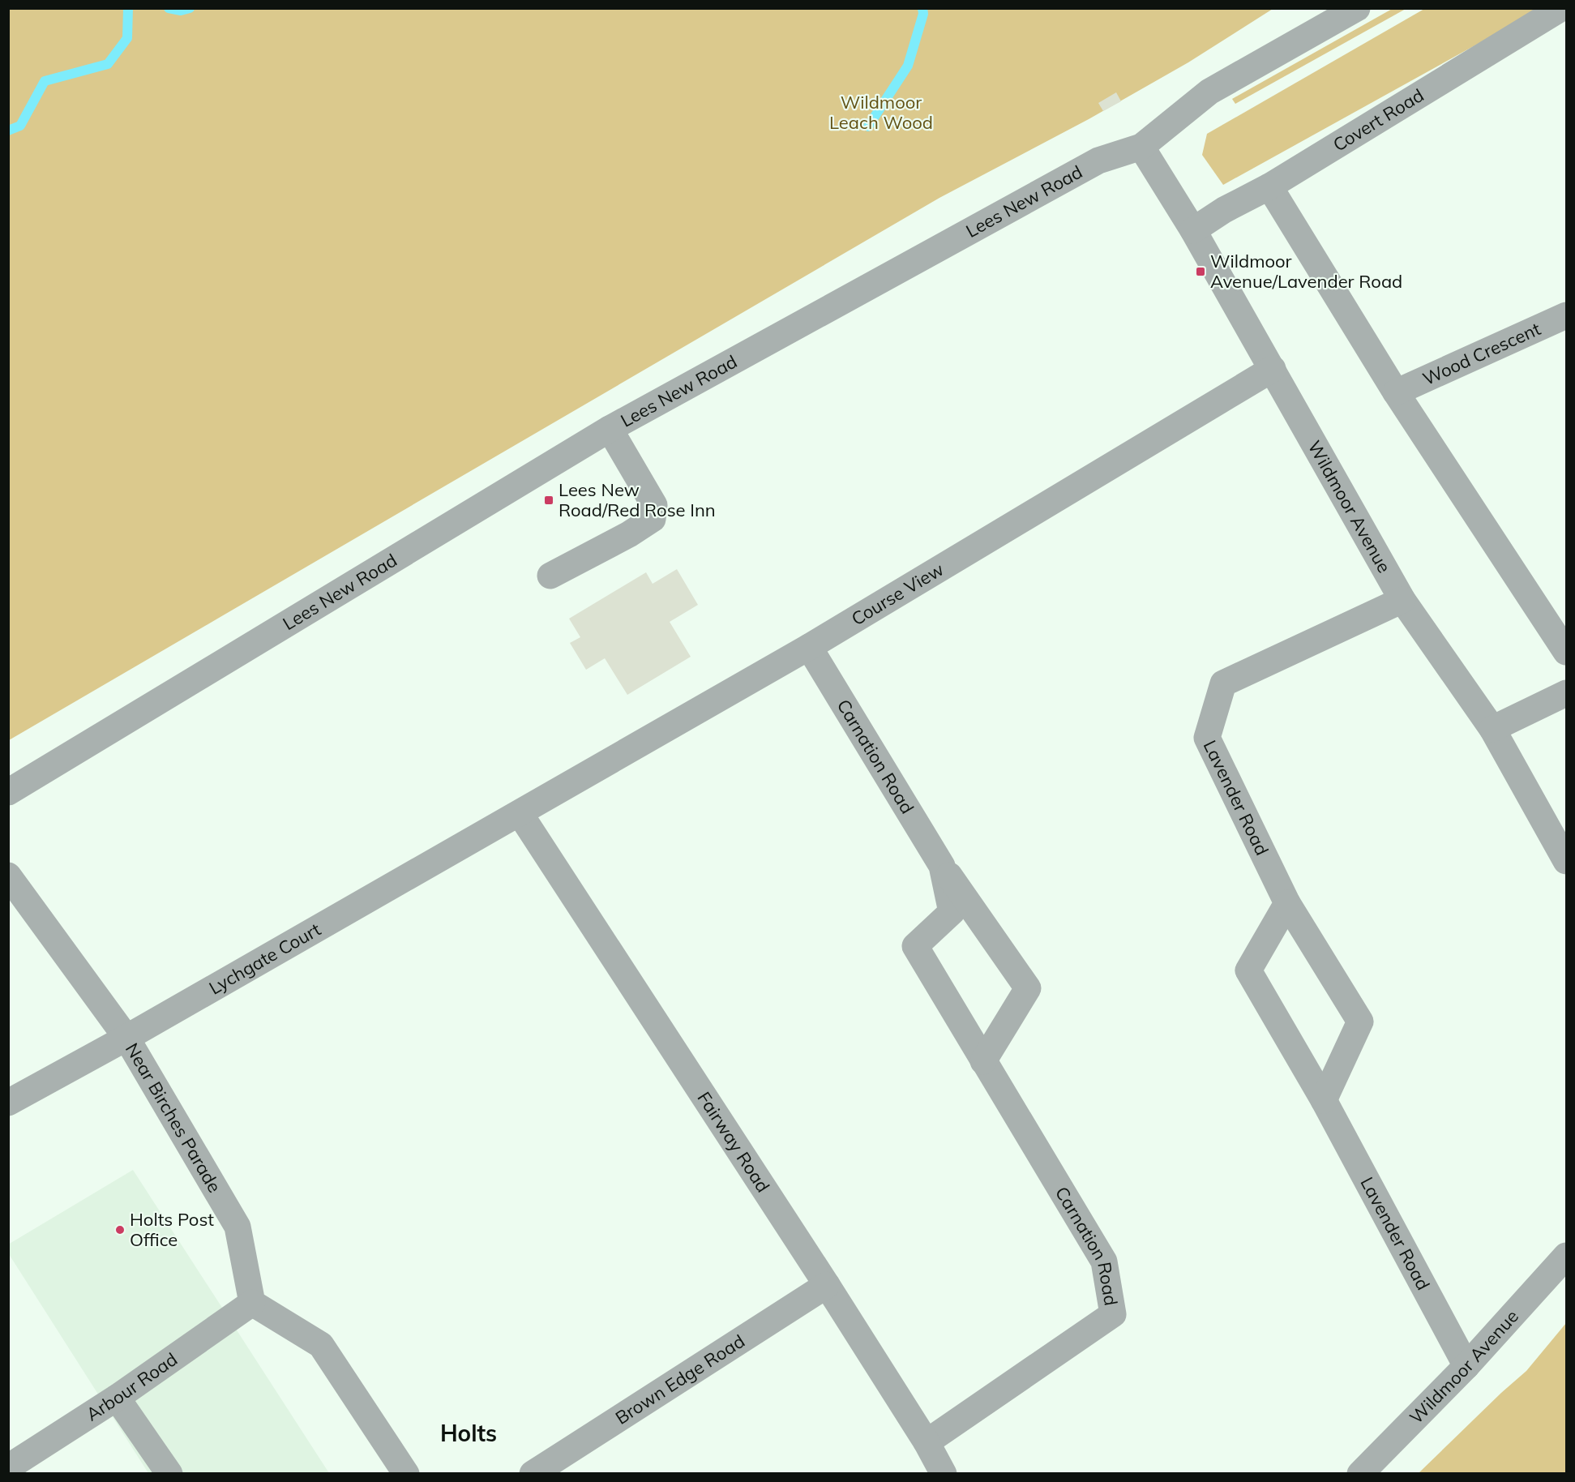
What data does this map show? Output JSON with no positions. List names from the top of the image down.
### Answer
{
  "streets": {
    "street": [
      "Covert Road",
      "Lees New Road",
      "Wood Crescent",
      "Wildmoor Avenue",
      "Course View",
      "Carnation Road",
      "Lavender Road",
      "Lychgate Court",
      "Near Birches Parade",
      "Fairway Road",
      "Brown Edge Road",
      "Arbour Road"
    ]
  },
  "crossings": [
    ["Covert Road", "Wildmoor Avenue"],
    ["Lees New Road", "Wildmoor Avenue"],
    ["Wildmoor Avenue", "Course View"],
    ["Wildmoor Avenue", "Lavender Road"],
    ["Course View", "Carnation Road"],
    ["Course View", "Lychgate Court"],
    ["Course View", "Fairway Road"],
    ["Carnation Road", "Fairway Road"],
    ["Lychgate Court", "Near Birches Parade"],
    ["Lychgate Court", "Fairway Road"],
    ["Near Birches Parade", "Arbour Road"],
    ["Fairway Road", "Brown Edge Road"]
  ],
  "districts": ["Holts"],
  "parks": ["Wildmoor Leach Wood"],
  "places": {
    "transit": ["Wildmoor Avenue/Lavender Road", "Lees New Road/Red Rose Inn"],
    "other": ["Holts Post Office"]
  }
}
